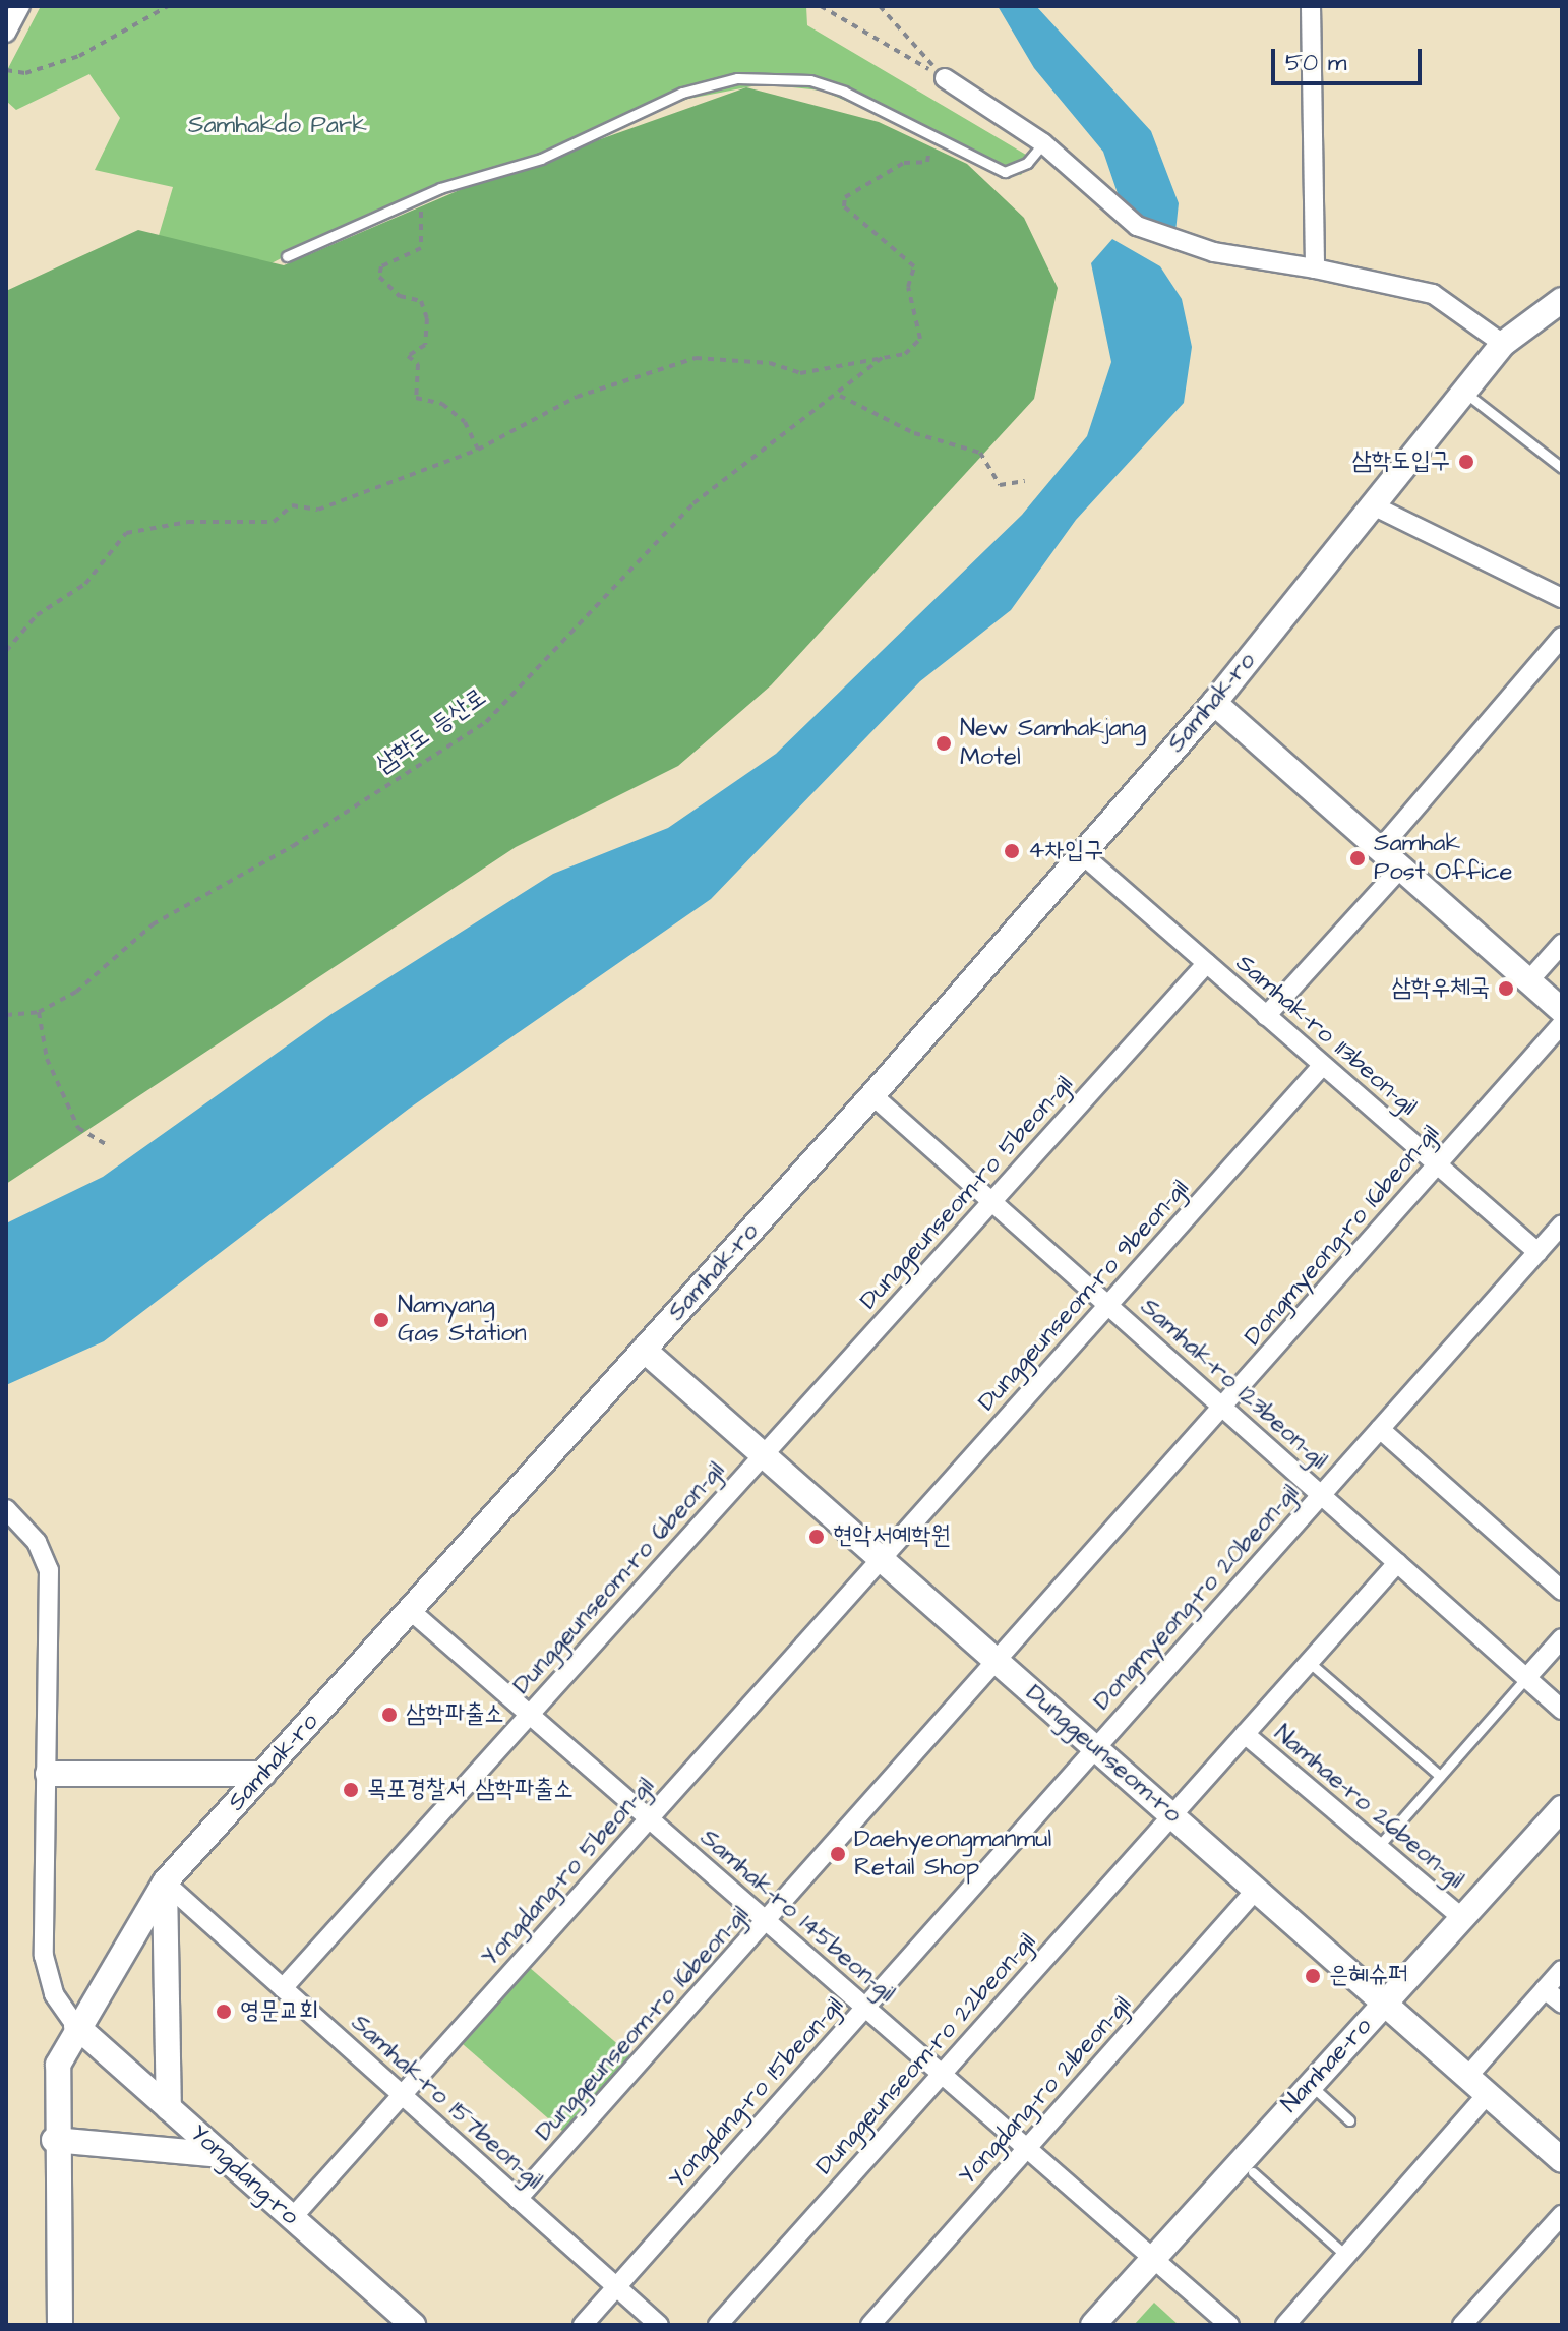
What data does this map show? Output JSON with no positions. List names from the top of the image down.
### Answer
{
  "streets": {
    "street": [
      "Samhak-ro",
      "Samhak-ro 113beon-gil",
      "Dunggeunseom-ro 5beon-gil",
      "Dongmyeong-ro 16beon-gil",
      "Dunggeunseom-ro 9beon-gil",
      "Samhak-ro 123beon-gil",
      "Dunggeunseom-ro 6beon-gil",
      "Dongmyeong-ro 20beon-gil",
      "Dunggeunseom-ro",
      "Namhae-ro 26beon-gil",
      "Yongdang-ro 5beon-gil",
      "Samhak-ro 145beon-gil",
      "Dunggeunseom-ro 16beon-gil",
      "Dunggeunseom-ro 22beon-gil",
      "Namhae-ro",
      "Yongdang-ro 21beon-gil",
      "Yongdang-ro 15beon-gil",
      "Samhak-ro 157beon-gil",
      "Yongdang-ro"
    ],
    "path": ["삼학도 등산로"]
  },
  "crossings": [
    ["Samhak-ro", "Samhak-ro 113beon-gil"],
    ["Samhak-ro", "Samhak-ro 123beon-gil"],
    ["Samhak-ro", "Dunggeunseom-ro"],
    ["Samhak-ro", "Samhak-ro 145beon-gil"],
    ["Samhak-ro", "Samhak-ro 157beon-gil"],
    ["Samhak-ro", "Yongdang-ro"],
    ["Samhak-ro 113beon-gil", "Dunggeunseom-ro 5beon-gil"],
    ["Samhak-ro 113beon-gil", "Dongmyeong-ro 16beon-gil"],
    ["Samhak-ro 113beon-gil", "Dunggeunseom-ro 9beon-gil"],
    ["Samhak-ro 113beon-gil", "Dongmyeong-ro 20beon-gil"],
    ["Dunggeunseom-ro 5beon-gil", "Samhak-ro 123beon-gil"],
    ["Dunggeunseom-ro 5beon-gil", "Dunggeunseom-ro 6beon-gil"],
    ["Dunggeunseom-ro 5beon-gil", "Dunggeunseom-ro"],
    ["Dongmyeong-ro 16beon-gil", "Samhak-ro 123beon-gil"],
    ["Dongmyeong-ro 16beon-gil", "Dunggeunseom-ro"],
    ["Dongmyeong-ro 16beon-gil", "Dunggeunseom-ro 16beon-gil"],
    ["Dunggeunseom-ro 9beon-gil", "Samhak-ro 123beon-gil"],
    ["Dunggeunseom-ro 9beon-gil", "Dunggeunseom-ro"],
    ["Dunggeunseom-ro 9beon-gil", "Yongdang-ro 5beon-gil"],
    ["Samhak-ro 123beon-gil", "Dongmyeong-ro 20beon-gil"],
    ["Samhak-ro 123beon-gil", "Dunggeunseom-ro 22beon-gil"],
    ["Dunggeunseom-ro 6beon-gil", "Dunggeunseom-ro"],
    ["Dunggeunseom-ro 6beon-gil", "Samhak-ro 145beon-gil"],
    ["Dunggeunseom-ro 6beon-gil", "Samhak-ro 157beon-gil"],
    ["Dongmyeong-ro 20beon-gil", "Dunggeunseom-ro"],
    ["Dongmyeong-ro 20beon-gil", "Yongdang-ro 15beon-gil"],
    ["Dunggeunseom-ro", "Yongdang-ro 5beon-gil"],
    ["Dunggeunseom-ro", "Dunggeunseom-ro 16beon-gil"],
    ["Dunggeunseom-ro", "Dunggeunseom-ro 22beon-gil"],
    ["Dunggeunseom-ro", "Namhae-ro"],
    ["Dunggeunseom-ro", "Yongdang-ro 21beon-gil"],
    ["Dunggeunseom-ro", "Yongdang-ro 15beon-gil"],
    ["Namhae-ro 26beon-gil", "Dunggeunseom-ro 22beon-gil"],
    ["Namhae-ro 26beon-gil", "Namhae-ro"],
    ["Yongdang-ro 5beon-gil", "Samhak-ro 145beon-gil"],
    ["Yongdang-ro 5beon-gil", "Samhak-ro 157beon-gil"],
    ["Yongdang-ro 5beon-gil", "Yongdang-ro"],
    ["Samhak-ro 145beon-gil", "Dunggeunseom-ro 16beon-gil"],
    ["Samhak-ro 145beon-gil", "Dunggeunseom-ro 22beon-gil"],
    ["Samhak-ro 145beon-gil", "Namhae-ro"],
    ["Samhak-ro 145beon-gil", "Yongdang-ro 21beon-gil"],
    ["Samhak-ro 145beon-gil", "Yongdang-ro 15beon-gil"],
    ["Dunggeunseom-ro 16beon-gil", "Samhak-ro 157beon-gil"],
    ["Yongdang-ro 15beon-gil", "Samhak-ro 157beon-gil"]
  ],
  "parks": ["Samhakdo Park"],
  "places": [
    "삼학도입구",
    "New Samhakjang Motel",
    "4차입구",
    "Samhak Post Office",
    "삼학우체국",
    "Namyang Gas Station",
    "현악서예학원",
    "삼학파출소",
    "목포경찰서 삼학파출소",
    "Daehyeongmanmul Retail Shop",
    "은혜슈퍼",
    "영문교회"
  ],
  "scale_bar": "50 m"
}
